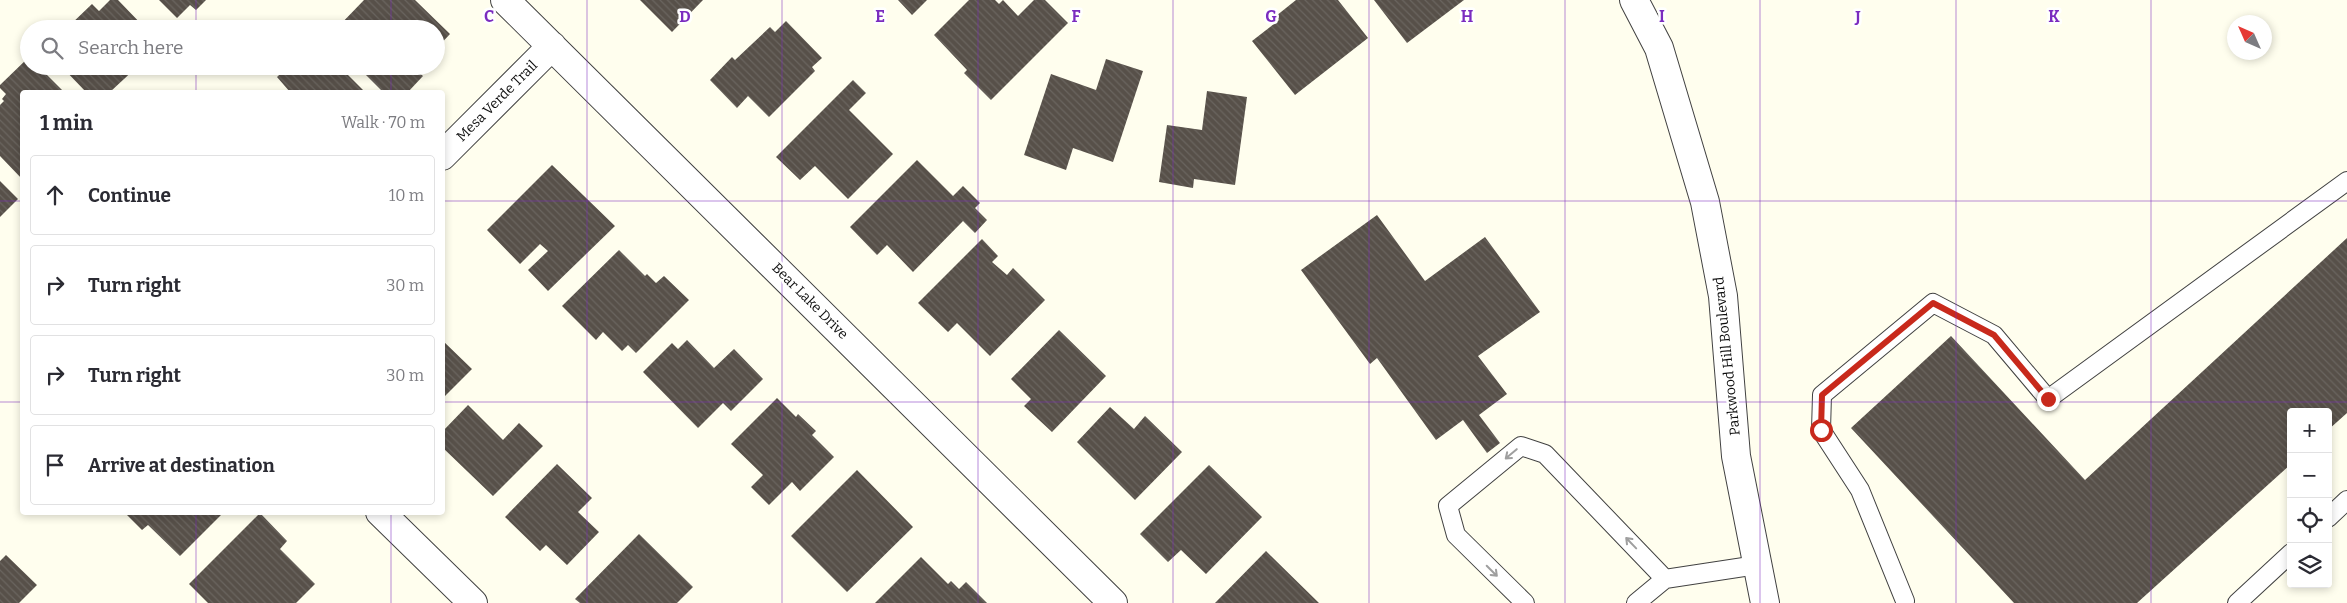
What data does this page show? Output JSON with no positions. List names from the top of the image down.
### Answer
{
  "streets": {
    "street": ["Mesa Verde Trail", "Bear Lake Drive", "Parkwood Hill Boulevard"]
  },
  "crossings": [
    ["Mesa Verde Trail", "Bear Lake Drive"]
  ],
  "north": "top left",
  "page": {
    "search": "Search here",
    "heading": ["1 min", "Walk · 70 m"],
    "list": [
      ["Continue", "10 m"],
      ["Turn right", "30 m"],
      ["Turn right", "30 m"],
      "Arrive at destination"
    ],
    "map_buttons": ["+", "−"]
  },
  "grid": {
    "columns": [
      "C",
      "D",
      "E",
      "F",
      "G",
      "H",
      "I",
      "J",
      "K"
    ]
  }
}
